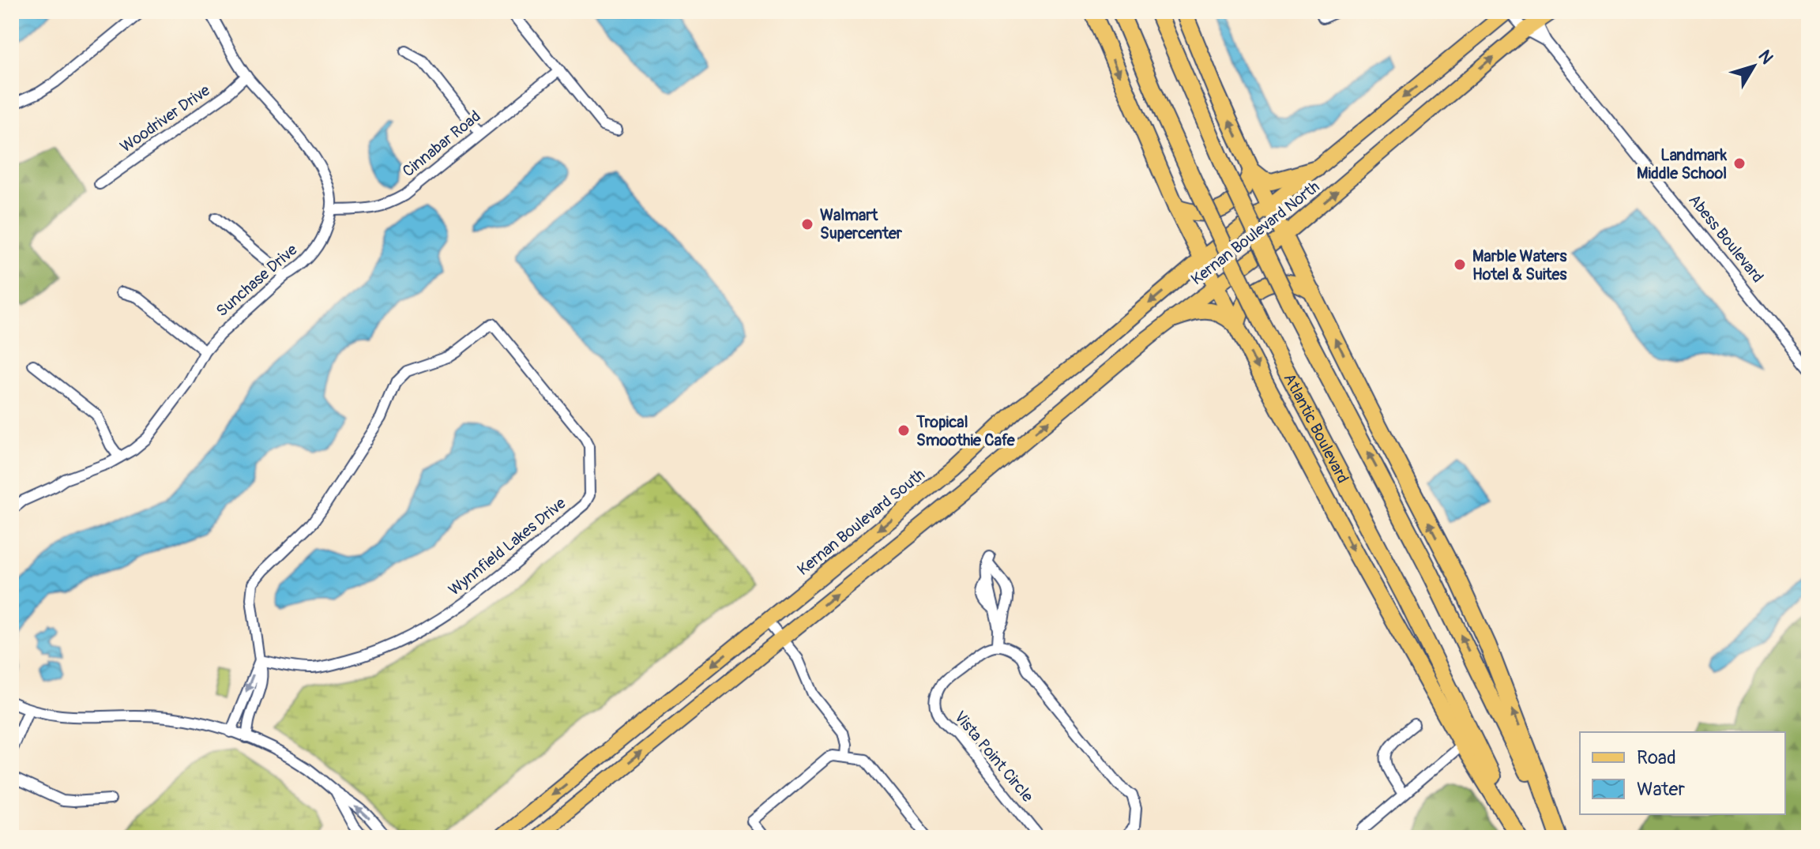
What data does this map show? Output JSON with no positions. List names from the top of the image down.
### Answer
{
  "streets": {
    "highway": ["Atlantic Boulevard"],
    "main road": ["Kernan Boulevard North", "Kernan Boulevard South"],
    "street": [
      "Woodriver Drive",
      "Cinnabar Road",
      "Abess Boulevard",
      "Sunchase Drive",
      "Wynnfield Lakes Drive",
      "Vista Point Circle"
    ]
  },
  "crossings": [
    ["Woodriver Drive", "Sunchase Drive"],
    ["Cinnabar Road", "Sunchase Drive"],
    ["Kernan Boulevard North", "Abess Boulevard"],
    ["Kernan Boulevard North", "Kernan Boulevard South"]
  ],
  "places": [
    "Landmark Middle School",
    "Walmart Supercenter",
    "Marble Waters Hotel & Suites",
    "Tropical Smoothie Cafe"
  ],
  "legend": ["Road", "Water"],
  "north": "top right"
}
